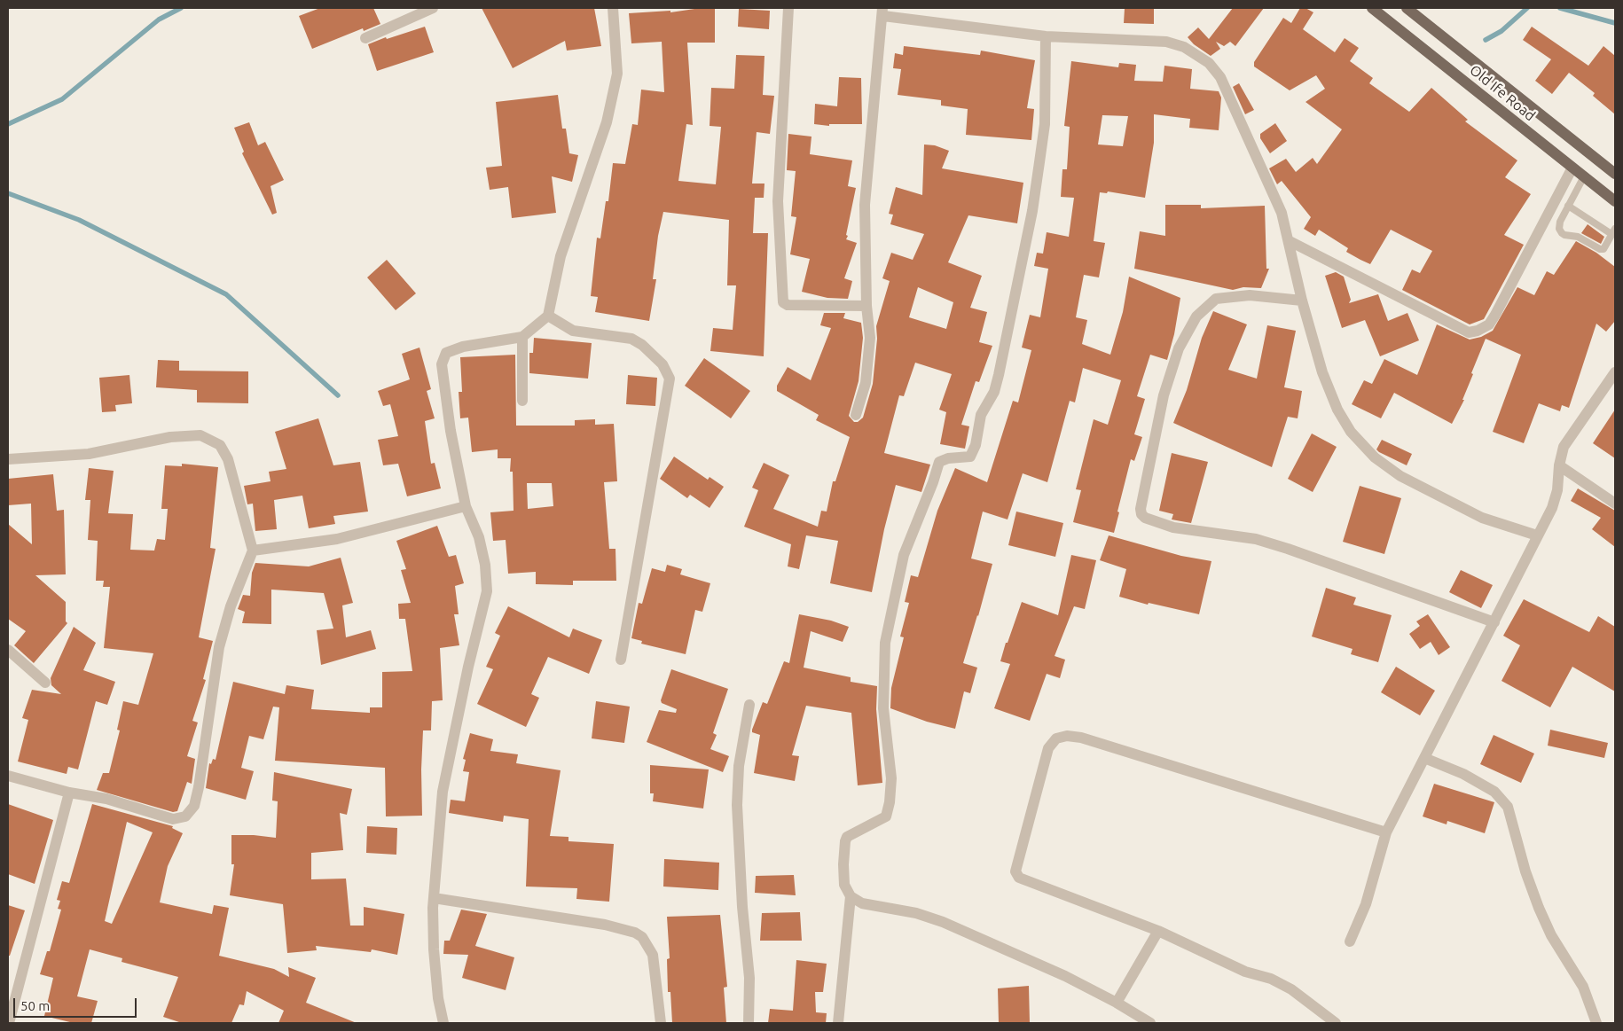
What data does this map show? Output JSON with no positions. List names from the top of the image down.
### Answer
{
  "streets": {
    "main road": ["Old Ife Road"]
  },
  "scale_bar": "50 m"
}
